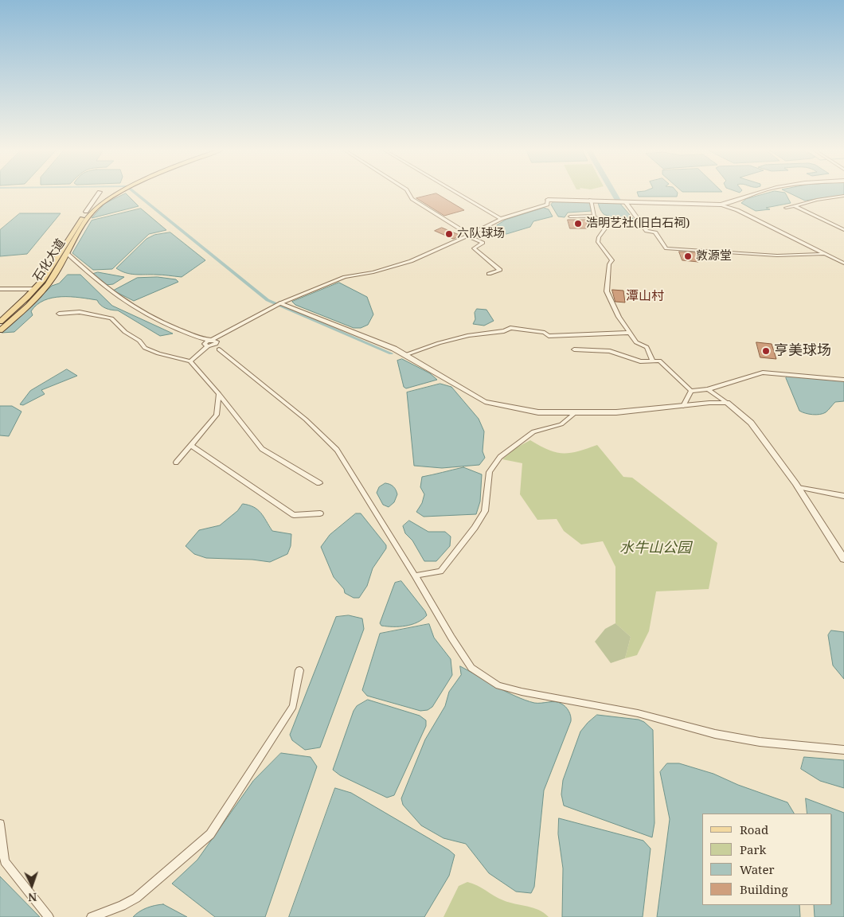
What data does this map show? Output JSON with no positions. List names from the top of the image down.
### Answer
{
  "streets": {
    "main road": ["石化大道"]
  },
  "districts": ["潭山村"],
  "parks": ["水牛山公园"],
  "places": [
    "浩明艺社(旧白石祠)",
    "六队球场",
    "敦源堂",
    "亨美球场"
  ],
  "legend": [
    "Road",
    "Park",
    "Water",
    "Building"
  ],
  "north": "bottom"
}
